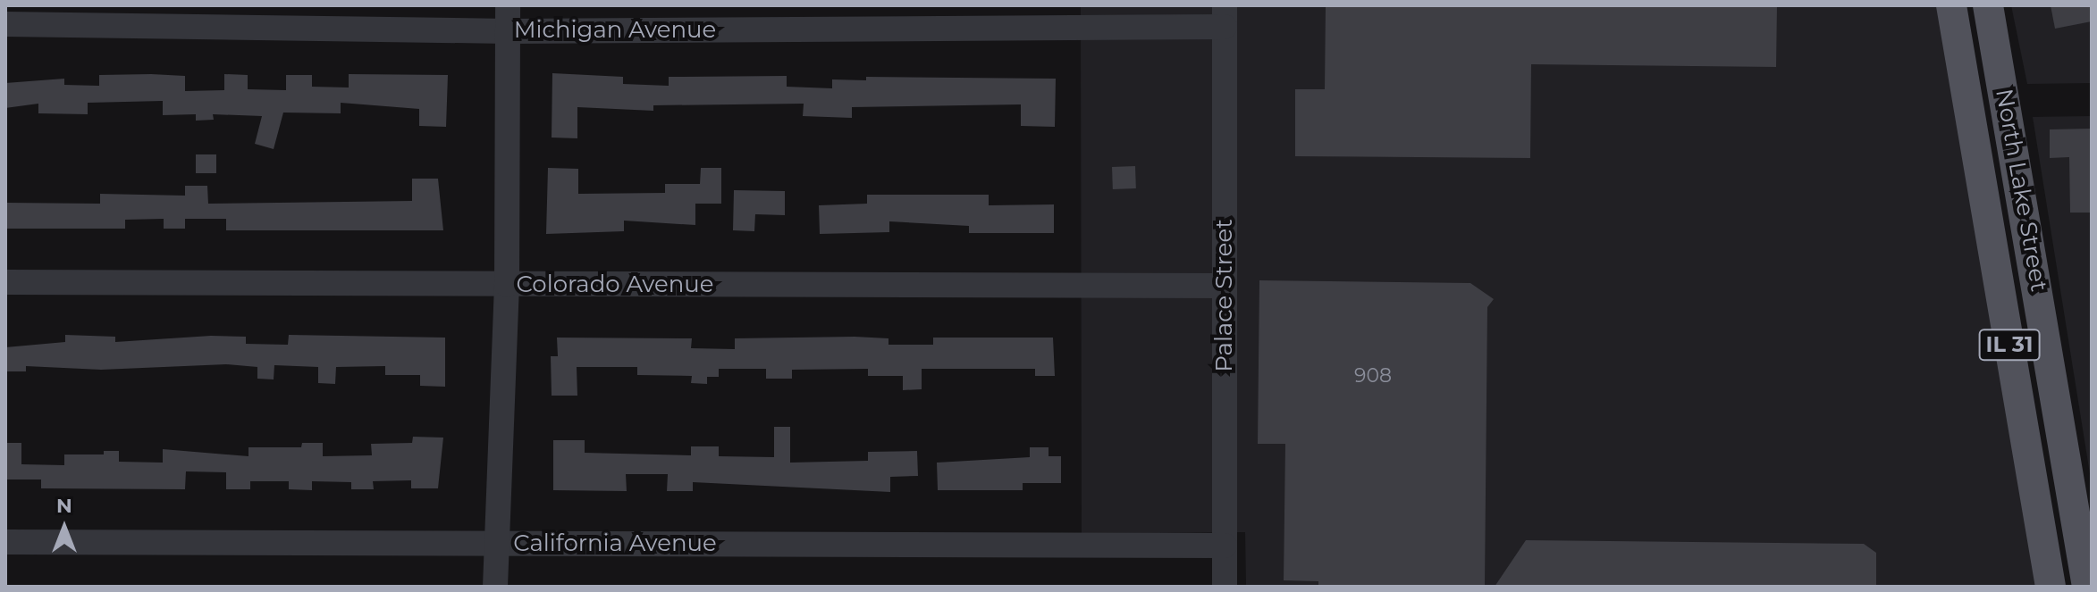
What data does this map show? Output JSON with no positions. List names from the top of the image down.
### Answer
{
  "streets": {
    "main road": ["North Lake Street", "IL 31"],
    "street": [
      "Michigan Avenue",
      "Colorado Avenue",
      "Palace Street",
      "California Avenue"
    ]
  },
  "crossings": [
    ["Michigan Avenue", "Palace Street"],
    ["Colorado Avenue", "Palace Street"],
    ["Palace Street", "California Avenue"]
  ],
  "house_numbers": ["908"],
  "north": "top"
}
